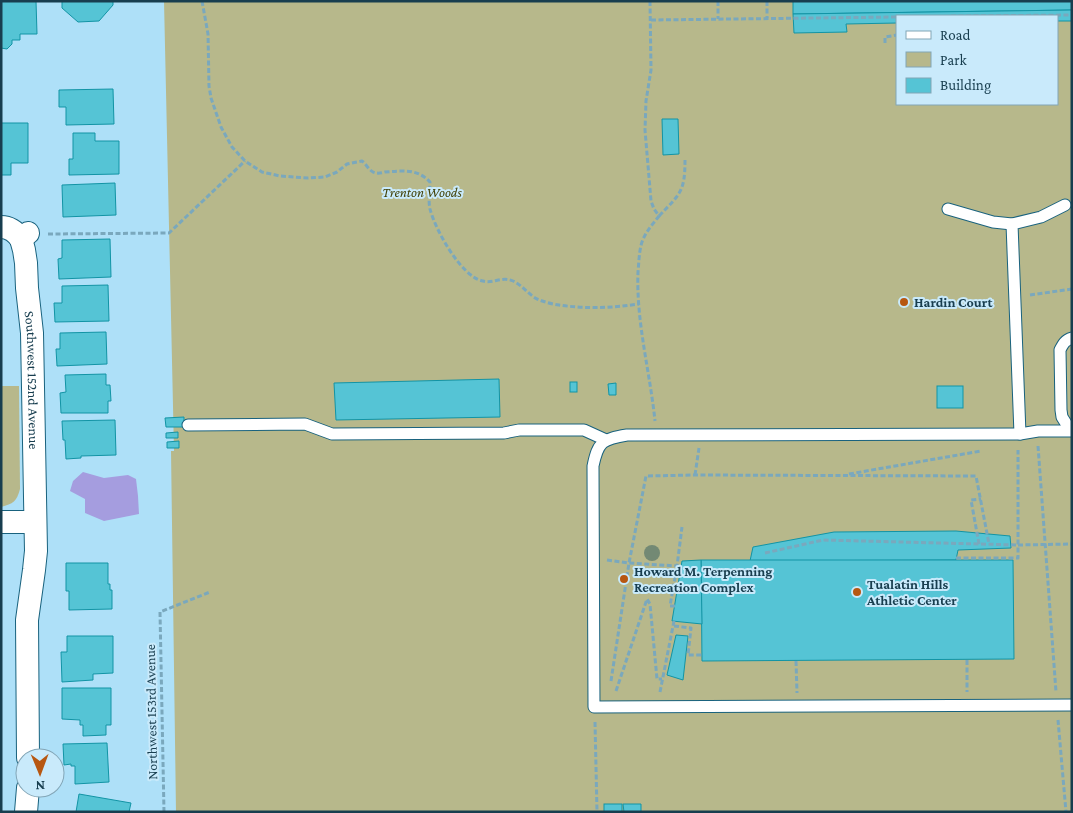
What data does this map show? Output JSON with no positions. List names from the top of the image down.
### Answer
{
  "streets": {
    "street": ["Southwest 152nd Avenue"],
    "path": ["Northwest 153rd Avenue"]
  },
  "parks": ["Trenton Woods"],
  "places": ["Hardin Court", "Howard M. Terpenning Recreation Complex", "Tualatin Hills Athletic Center"],
  "legend": ["Road", "Park", "Building"],
  "north": "bottom"
}
